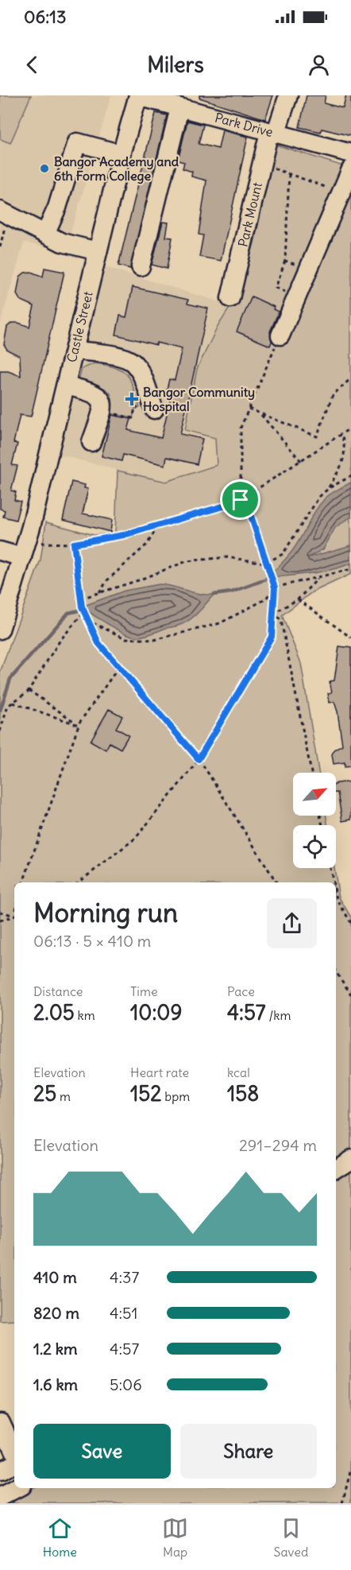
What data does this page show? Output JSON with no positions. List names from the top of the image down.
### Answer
{
  "streets": {
    "street": ["Park Drive", "Park Mount", "Castle Street"]
  },
  "crossings": [
    ["Park Drive", "Park Mount"],
    ["Park Drive", "Castle Street"]
  ],
  "places": {
    "other": ["Bangor Academy and 6th Form College"],
    "health": ["Bangor Community Hospital"]
  },
  "north": "top right",
  "page": {
    "status": "06:13",
    "header": "Milers",
    "heading": ["Morning run", "06:13 · 5 × 410 m"],
    "stats": [
      ["Distance", "2.05 km"],
      ["Time", "10:09"],
      ["Pace", "4:57 /km"],
      ["Elevation", "25 m"],
      ["Heart rate", "152 bpm"],
      ["kcal", "158"]
    ],
    "chart": ["Elevation", "291–294 m"],
    "list": [
      {
        "name": "410 m",
        "note": "4:37"
      },
      {
        "name": "820 m",
        "note": "4:51"
      },
      {
        "name": "1.2 km",
        "note": "4:57"
      },
      {
        "name": "1.6 km",
        "note": "5:06"
      }
    ],
    "buttons": ["Save", "Share"],
    "tabs": ["Home", "Map", "Saved"]
  }
}
